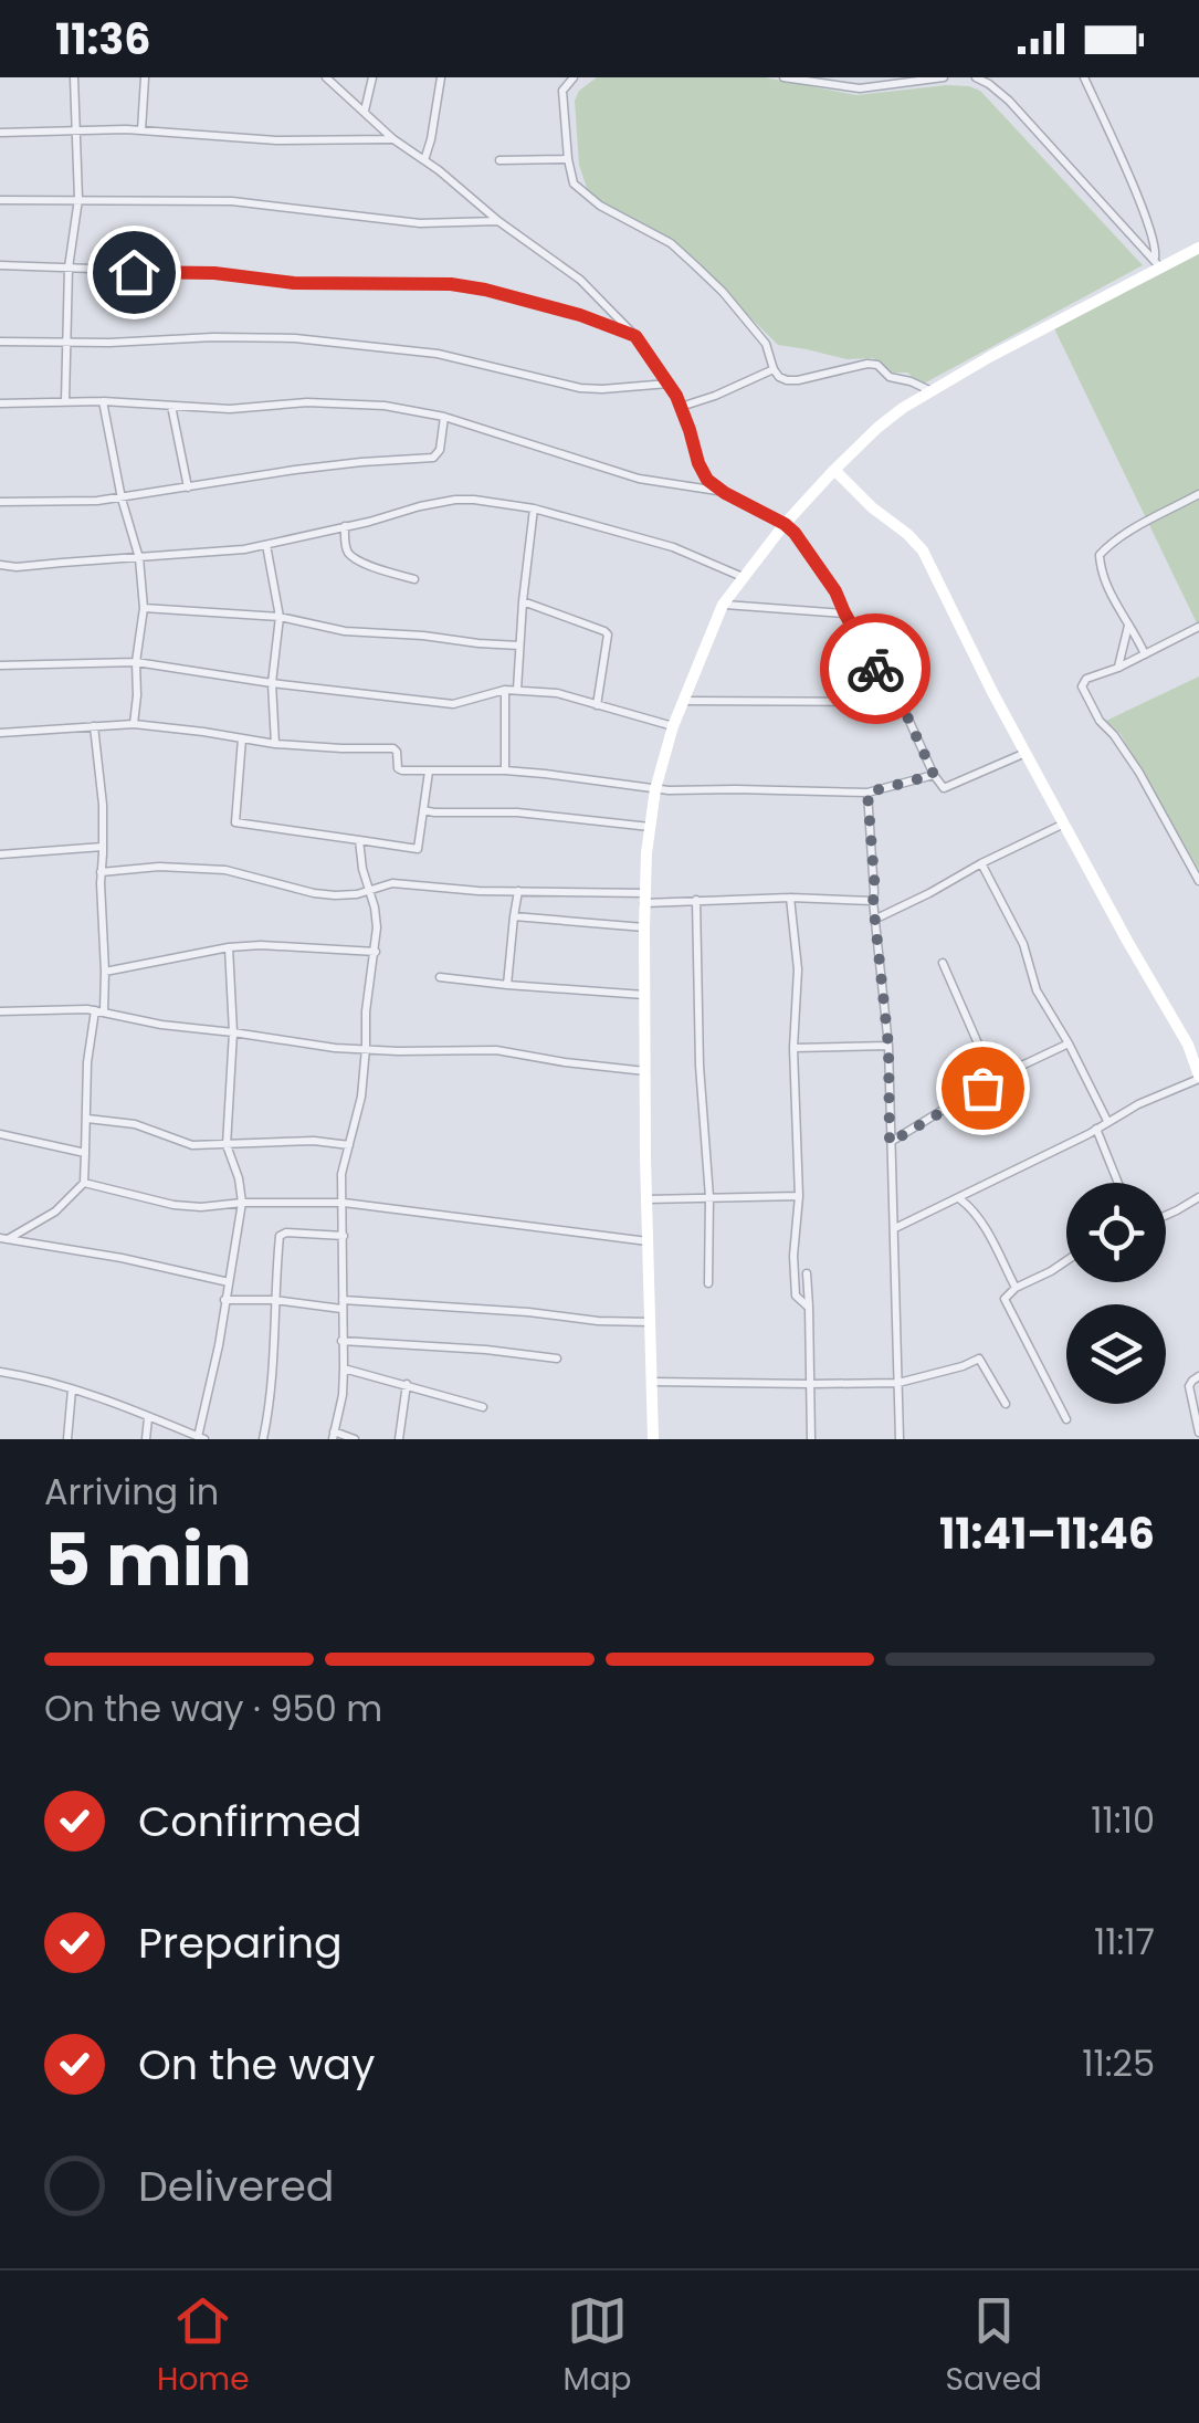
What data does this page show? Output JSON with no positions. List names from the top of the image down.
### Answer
{
  "page": {
    "status": "11:36",
    "heading": ["5 min", "Arriving in", "11:41–11:46"],
    "bar": "On the way · 950 m",
    "list": [
      ["Confirmed", "11:10"],
      ["Preparing", "11:17"],
      ["On the way", "11:25"],
      "Delivered"
    ],
    "tabs": ["Home", "Map", "Saved"]
  }
}
